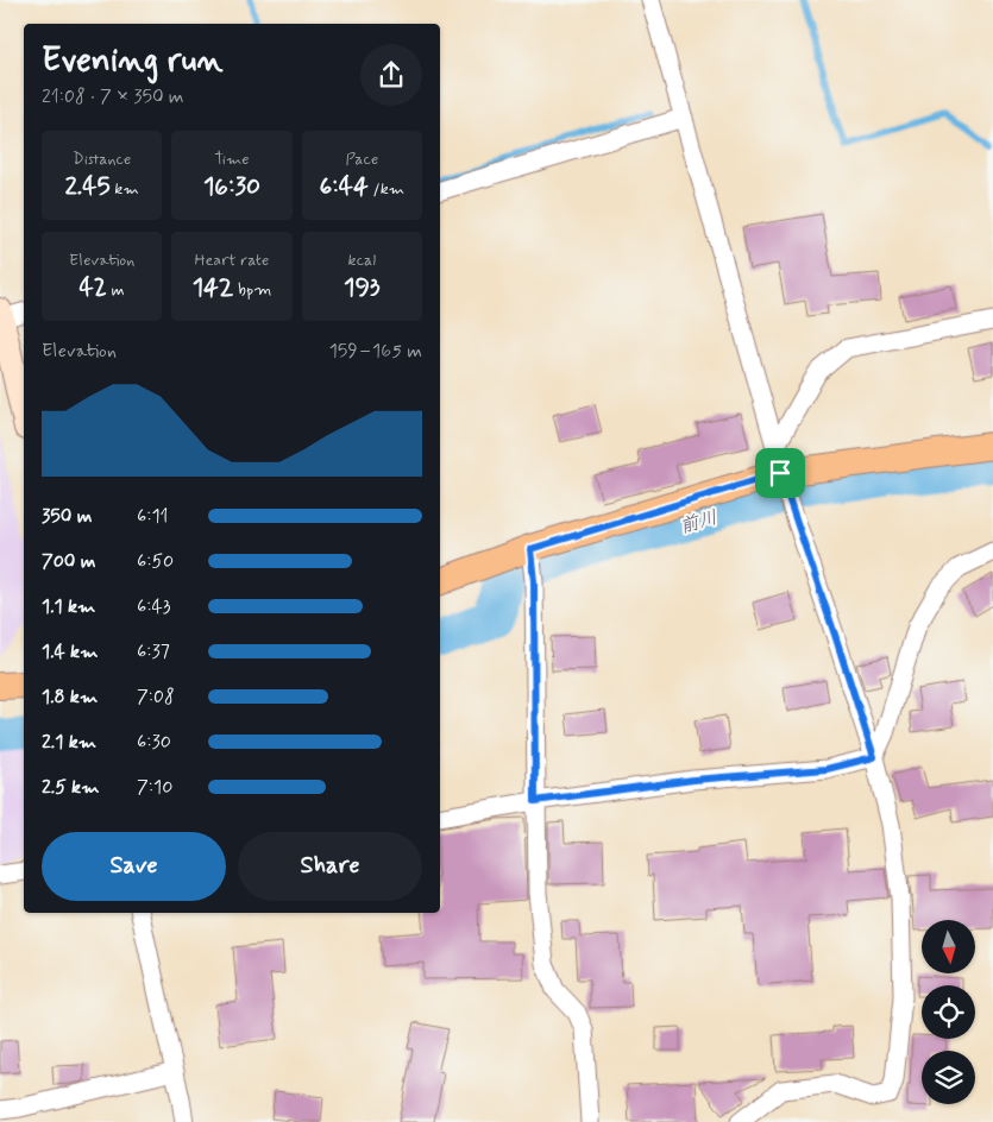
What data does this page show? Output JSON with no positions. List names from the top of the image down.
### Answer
{
  "water": ["前川"],
  "north": "bottom",
  "page": {
    "heading": ["Evening run", "21:08 · 7 × 350 m"],
    "stats": [
      ["Distance", "2.45 km"],
      ["Time", "16:30"],
      ["Pace", "6:44 /km"],
      ["Elevation", "42 m"],
      ["Heart rate", "142 bpm"],
      ["kcal", "193"]
    ],
    "chart": ["Elevation", "159–165 m"],
    "list": [
      {
        "name": "350 m",
        "note": "6:11"
      },
      {
        "name": "700 m",
        "note": "6:50"
      },
      {
        "name": "1.1 km",
        "note": "6:43"
      },
      {
        "name": "1.4 km",
        "note": "6:37"
      },
      {
        "name": "1.8 km",
        "note": "7:08"
      },
      {
        "name": "2.1 km",
        "note": "6:30"
      },
      {
        "name": "2.5 km",
        "note": "7:10"
      }
    ],
    "buttons": ["Save", "Share"]
  }
}
